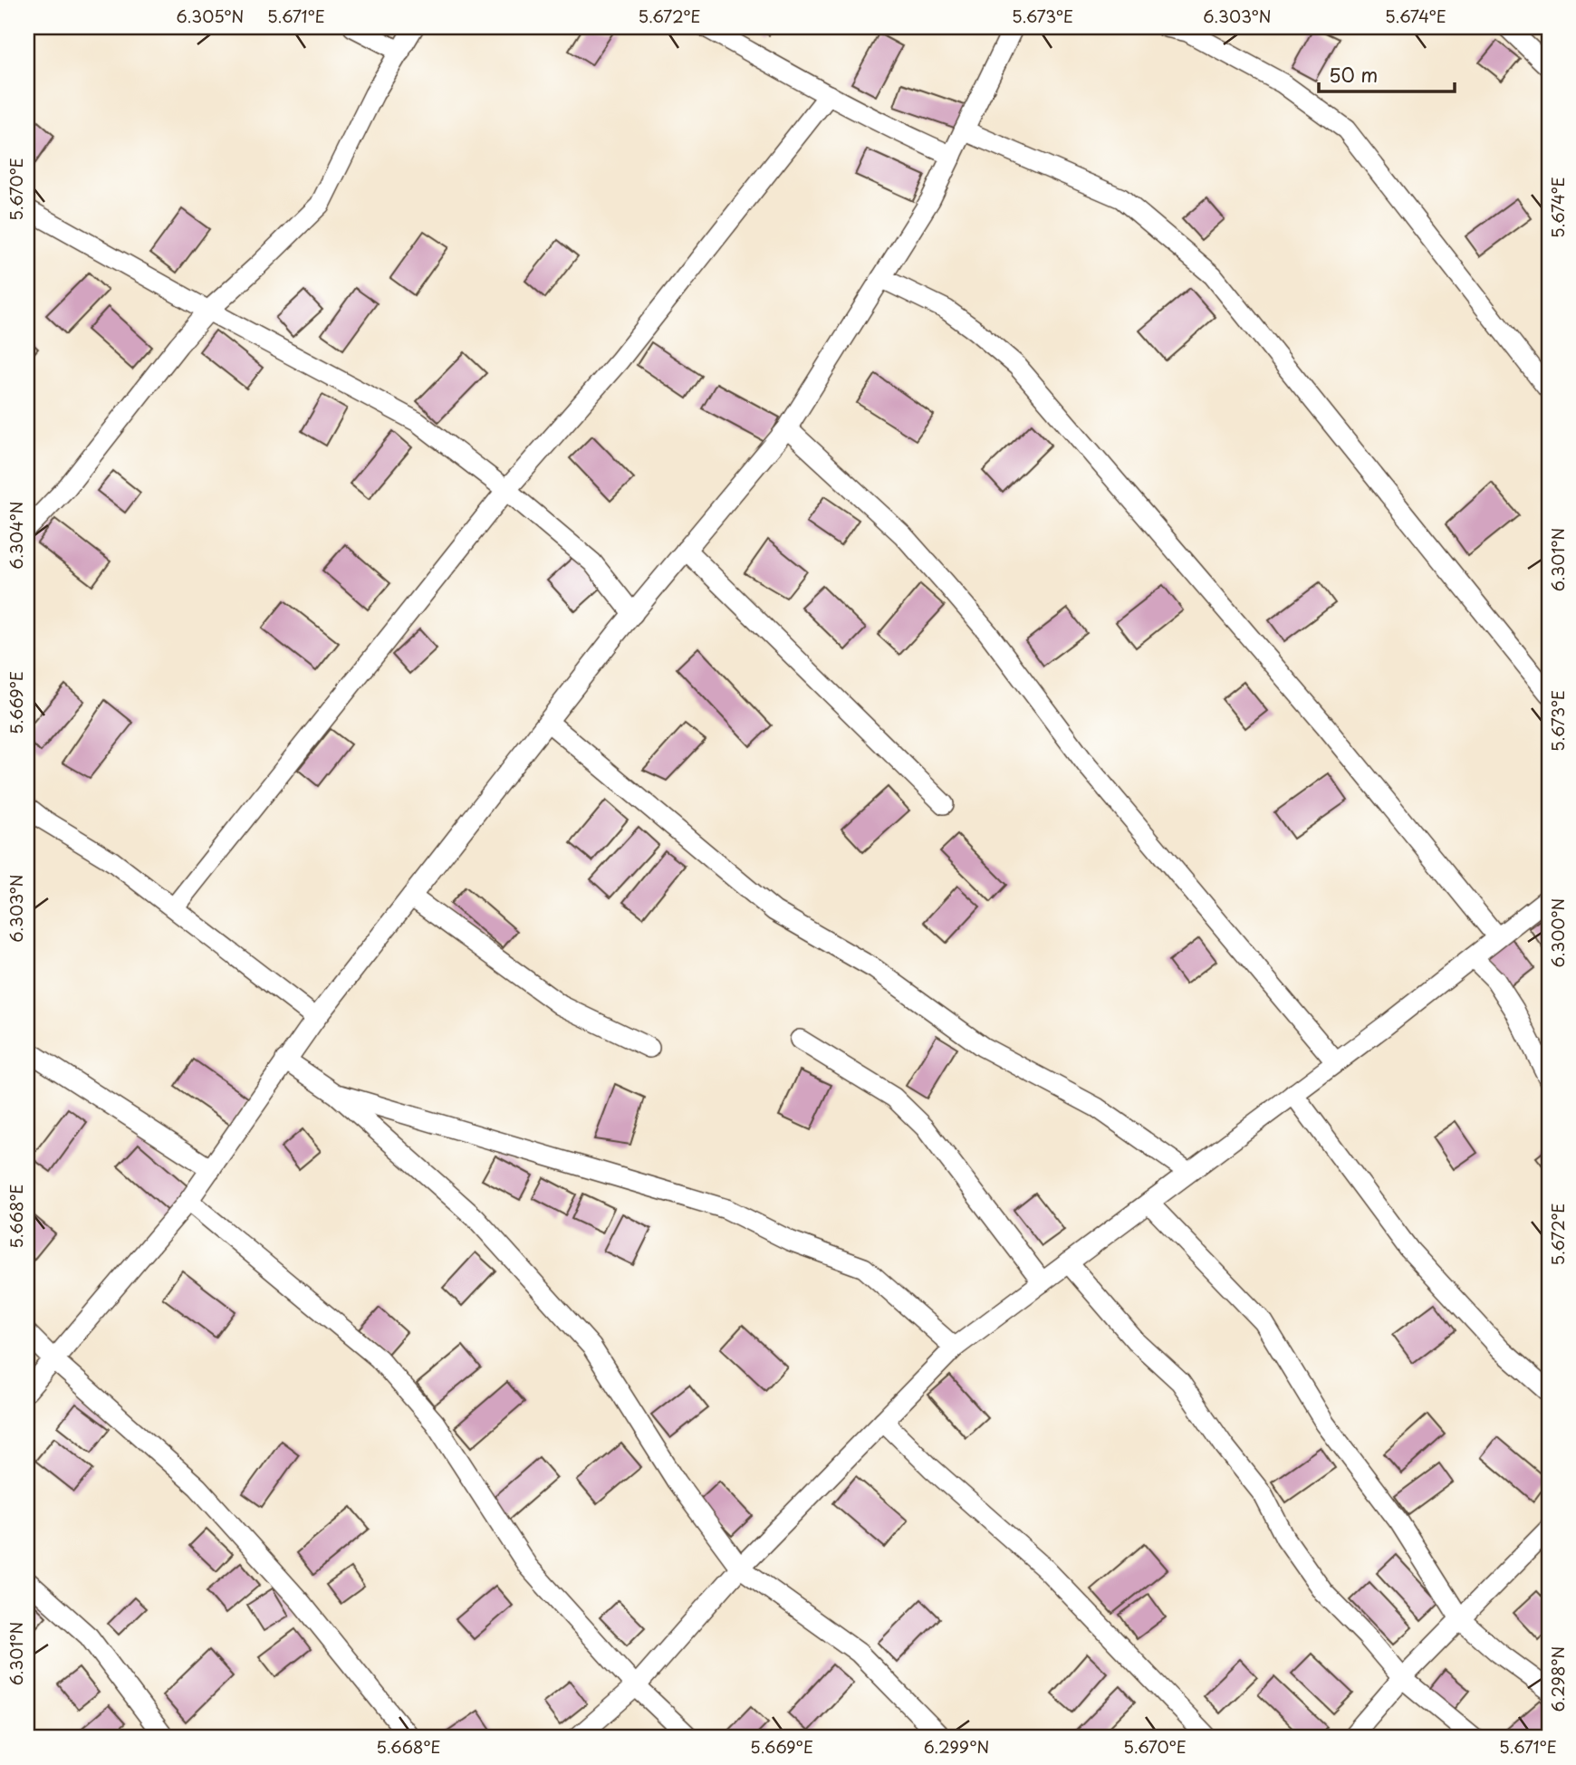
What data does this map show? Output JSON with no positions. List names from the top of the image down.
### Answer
{
  "scale_bar": "50 m",
  "coordinates": [
    "6.305°N",
    "5.671°E",
    "5.672°E",
    "5.673°E",
    "6.303°N",
    "5.674°E",
    "5.670°E",
    "6.304°N",
    "6.301°N",
    "5.669°E",
    "6.300°N",
    "5.668°E",
    "6.298°N",
    "6.299°N"
  ]
}
